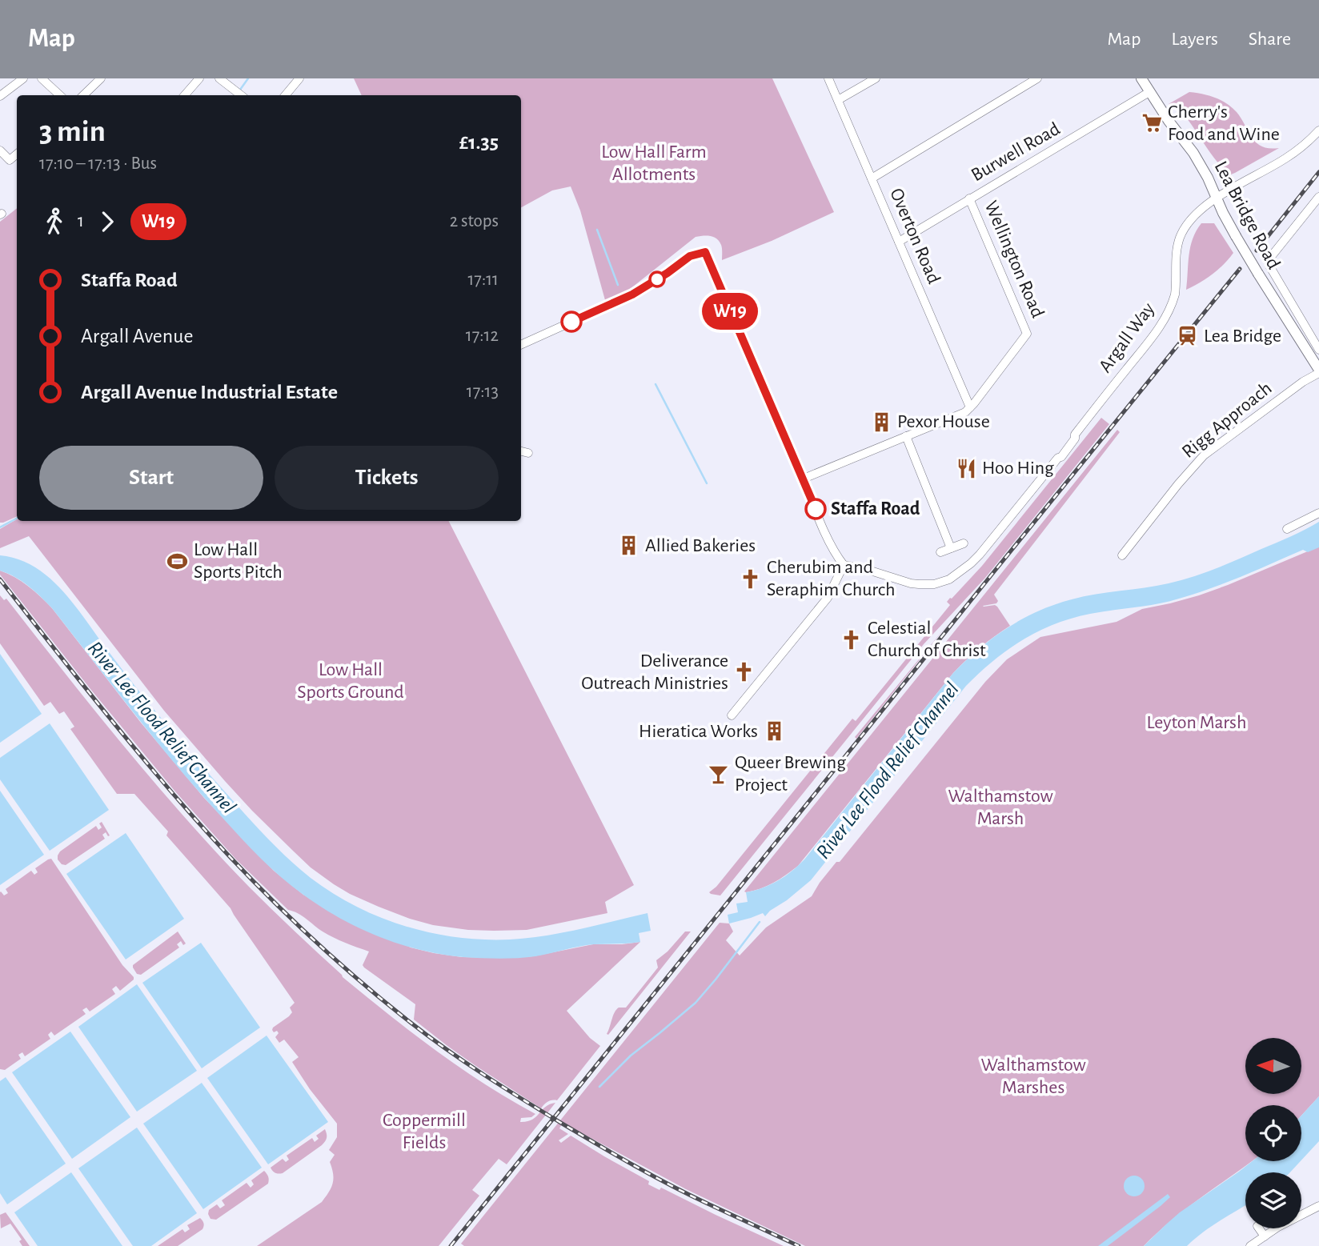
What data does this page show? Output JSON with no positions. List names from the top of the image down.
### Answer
{
  "streets": {
    "main road": ["Lea Bridge Road"],
    "street": [
      "Burwell Road",
      "Overton Road",
      "Wellington Road",
      "Argall Way",
      "Rigg Approach"
    ]
  },
  "crossings": [
    ["Burwell Road", "Lea Bridge Road"],
    ["Burwell Road", "Overton Road"],
    ["Burwell Road", "Wellington Road"],
    ["Lea Bridge Road", "Argall Way"],
    ["Lea Bridge Road", "Rigg Approach"],
    ["Overton Road", "Wellington Road"]
  ],
  "water": ["River Lee Flood Relief Channel"],
  "parks": [
    "Low Hall Farm Allotments",
    "Low Hall Sports Ground",
    "Leyton Marsh",
    "Walthamstow Marsh",
    "Walthamstow Marshes",
    "Coppermill Fields"
  ],
  "places": {
    "supermarket": ["Cherry's Food and Wine"],
    "station": ["Lea Bridge"],
    "building": ["Pexor House", "Allied Bakeries", "Hieratica Works"],
    "restaurant": ["Hoo Hing"],
    "other": ["Staffa Road"],
    "sports": ["Low Hall Sports Pitch"],
    "church": ["Cherubim and Seraphim Church", "Celestial Church of Christ", "Deliverance Outreach Ministries"],
    "bar": ["Queer Brewing Project"]
  },
  "lines": ["bus line W19"],
  "north": "left",
  "page": {
    "header": "Map",
    "nav": ["Map", "Layers", "Share"],
    "on_map": "W19",
    "heading": ["3 min", "17:10 – 17:13 · Bus", "£1.35"],
    "legs": ["1", "W19", "2 stops"],
    "list": [
      {
        "name": "Staffa Road",
        "value": "17:11"
      },
      {
        "name": "Argall Avenue",
        "value": "17:12"
      },
      {
        "name": "Argall Avenue Industrial Estate",
        "value": "17:13"
      }
    ],
    "buttons": ["Start", "Tickets"]
  }
}
